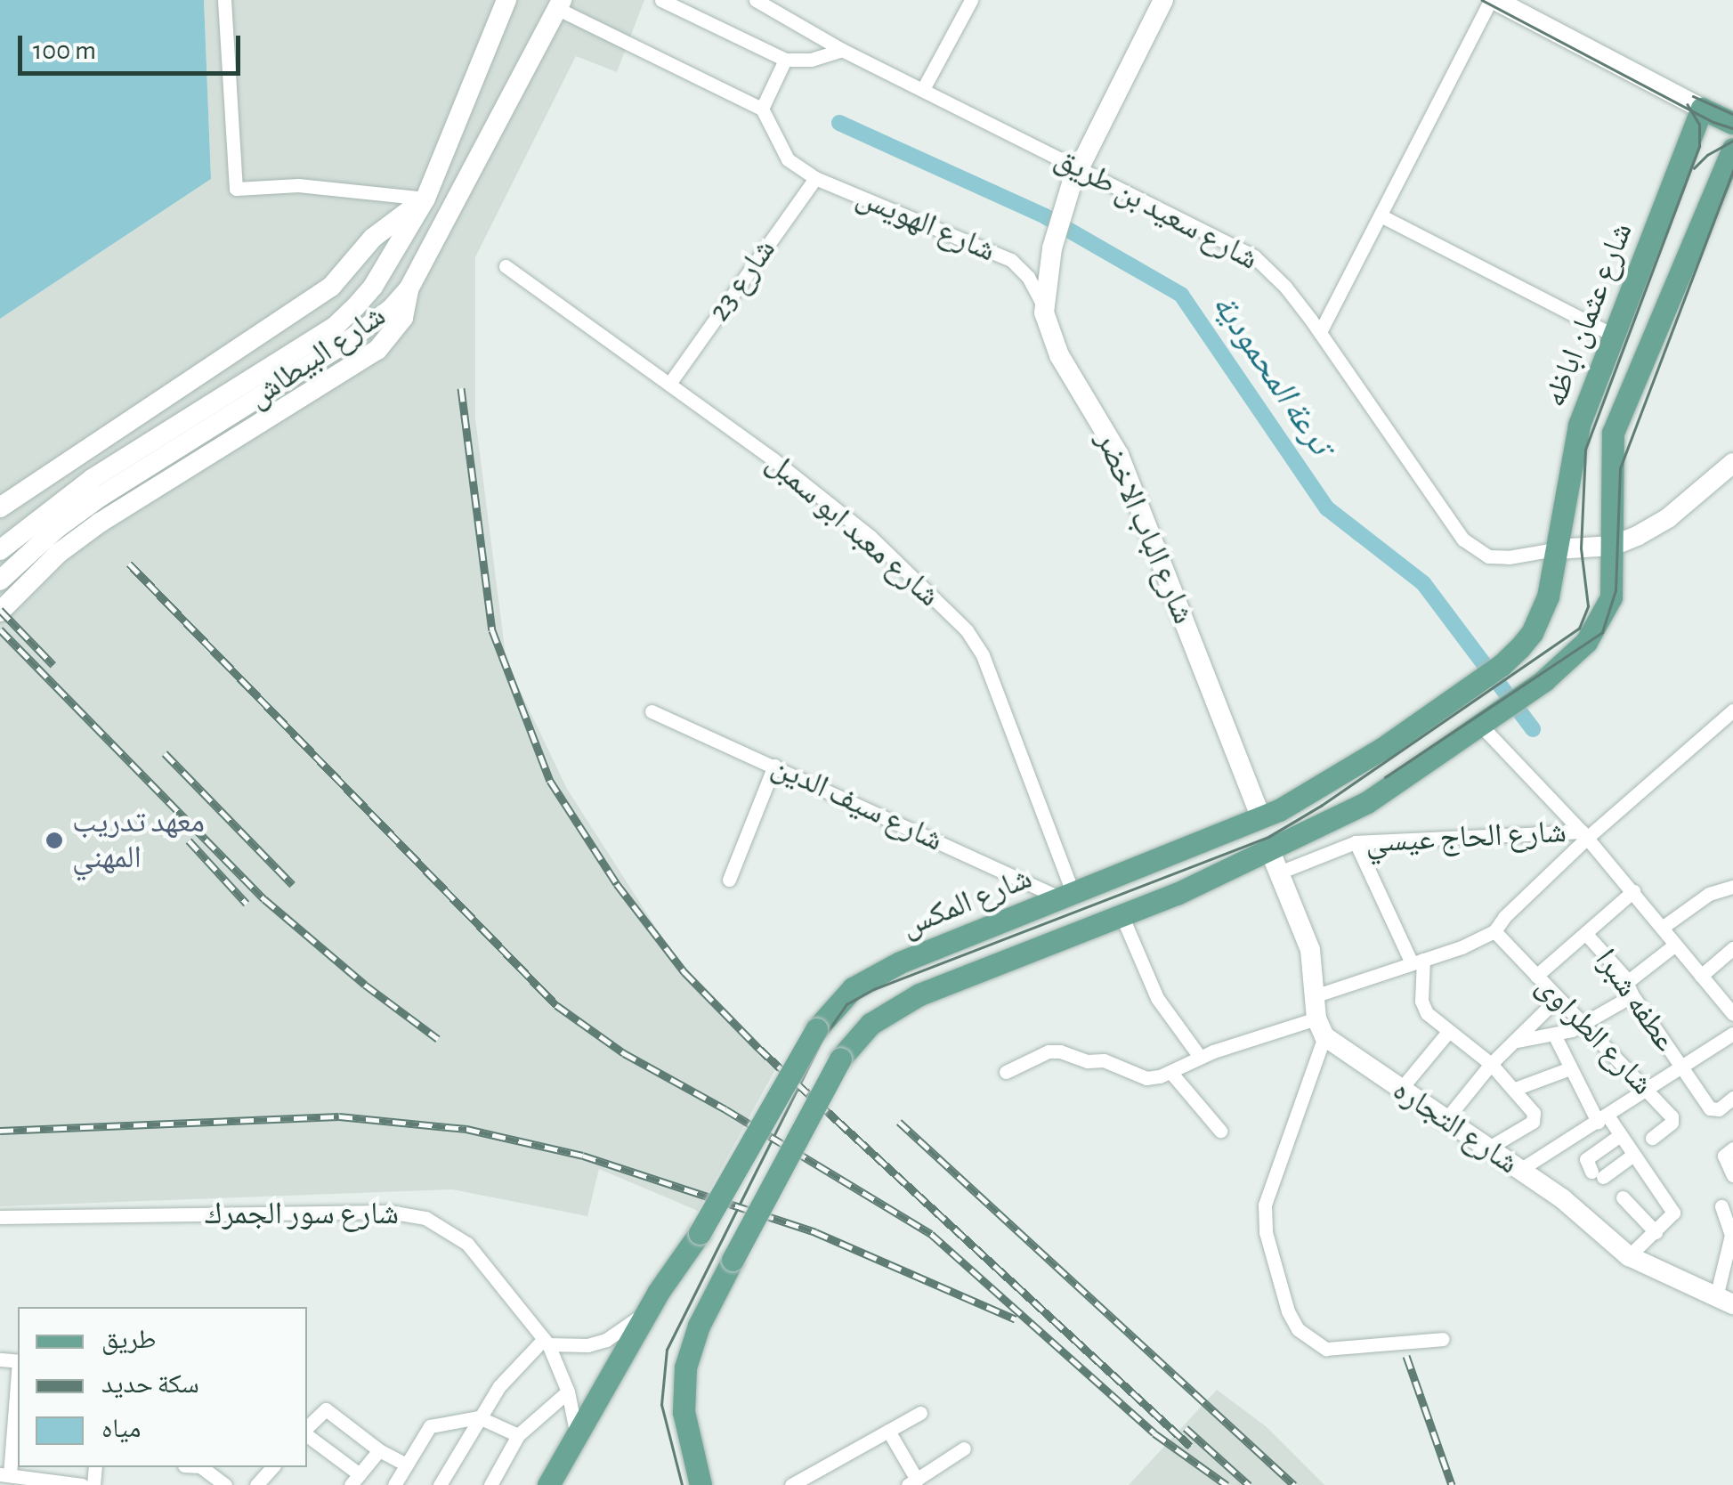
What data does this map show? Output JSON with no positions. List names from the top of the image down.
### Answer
{
  "streets": {
    "main road": ["شارع عثمان اباظه", "شارع المكس"],
    "street": [
      "شارع سعيد بن طريق",
      "شارع الهويس",
      "شارع 23",
      "شارع البيطاش",
      "شارع الباب الاخضر",
      "شارع معبد ابو سمبل",
      "شارع سيف الدين",
      "شارع الحاج عيسي",
      "عطفه شبرا",
      "شارع الطراوى",
      "شارع التجاره",
      "شارع سور الجمرك"
    ]
  },
  "crossings": [
    ["شارع سعيد بن طريق", "شارع عثمان اباظه"],
    ["شارع سعيد بن طريق", "شارع الباب الاخضر"],
    ["شارع سعيد بن طريق", "شارع المكس"],
    ["شارع الهويس", "شارع 23"],
    ["شارع الهويس", "شارع الباب الاخضر"],
    ["شارع 23", "شارع معبد ابو سمبل"],
    ["شارع عثمان اباظه", "شارع المكس"],
    ["شارع الباب الاخضر", "شارع المكس"],
    ["شارع معبد ابو سمبل", "شارع سيف الدين"],
    ["شارع معبد ابو سمبل", "شارع المكس"],
    ["شارع سيف الدين", "شارع المكس"],
    ["شارع المكس", "شارع سور الجمرك"]
  ],
  "water": ["ترعة المحمودية"],
  "places": ["معهد تدريب المهني"],
  "legend": ["طريق", "سكة حديد", "مياه"],
  "scale_bar": "100 m"
}
